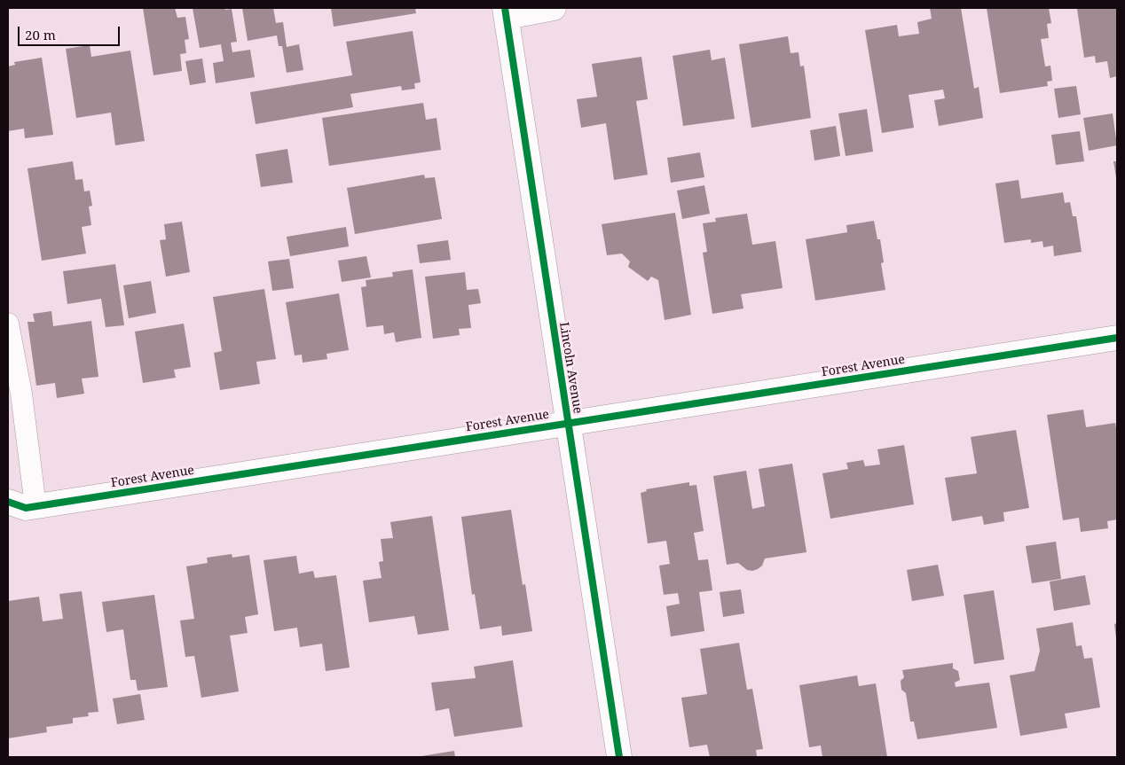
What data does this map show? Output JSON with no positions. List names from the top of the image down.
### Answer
{
  "streets": {
    "street": ["Forest Avenue", "Lincoln Avenue"]
  },
  "crossings": [
    ["Forest Avenue", "Lincoln Avenue"]
  ],
  "scale_bar": "20 m"
}
